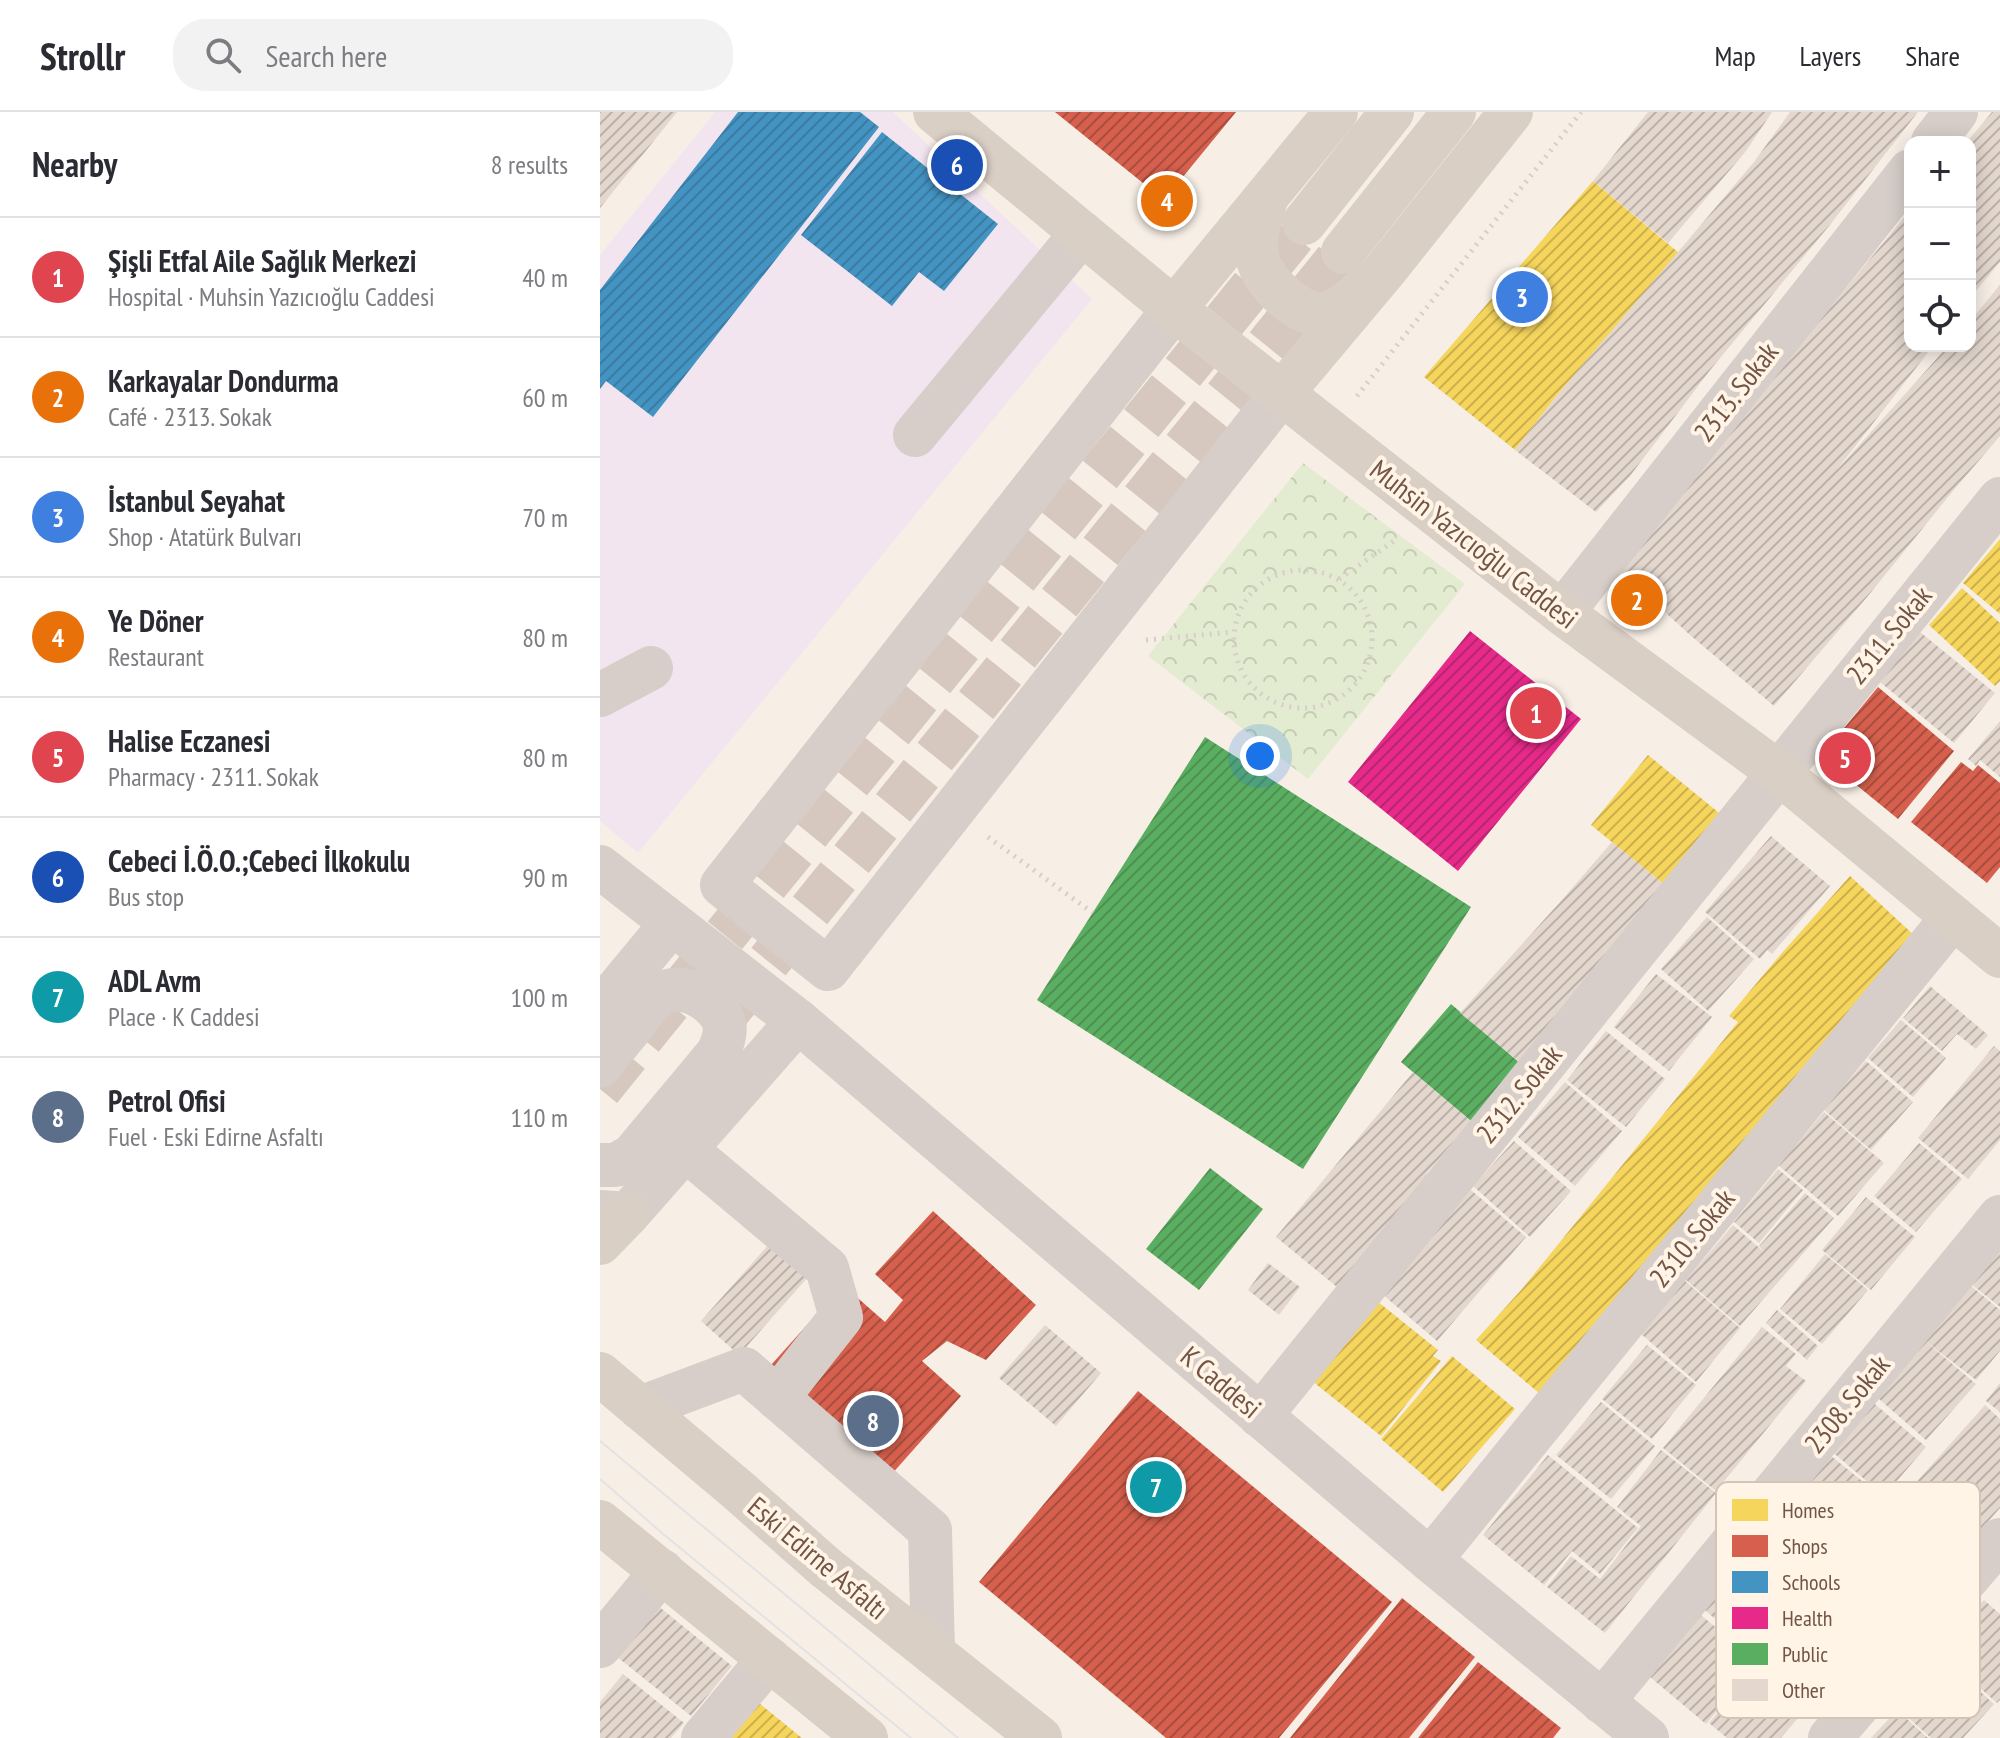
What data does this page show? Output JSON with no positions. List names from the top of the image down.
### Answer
{
  "streets": {
    "main road": ["Muhsin Yazıcıoğlu Caddesi", "Eski Edirne Asfaltı"],
    "street": [
      "2313. Sokak",
      "2311. Sokak",
      "2312. Sokak",
      "2310. Sokak",
      "K Caddesi",
      "2308. Sokak"
    ]
  },
  "crossings": [
    ["2313. Sokak", "Muhsin Yazıcıoğlu Caddesi"],
    ["Muhsin Yazıcıoğlu Caddesi", "2311. Sokak"],
    ["Muhsin Yazıcıoğlu Caddesi", "2312. Sokak"],
    ["Muhsin Yazıcıoğlu Caddesi", "2310. Sokak"],
    ["2311. Sokak", "2312. Sokak"],
    ["2312. Sokak", "K Caddesi"],
    ["2310. Sokak", "K Caddesi"],
    ["K Caddesi", "2308. Sokak"]
  ],
  "legend": [
    "Homes",
    "Shops",
    "Schools",
    "Health",
    "Public",
    "Other"
  ],
  "page": {
    "header": "Strollr",
    "search": "Search here",
    "nav": ["Map", "Layers", "Share"],
    "heading": ["Nearby", "8 results"],
    "pins": [
      "6",
      "4",
      "3",
      "2",
      "1",
      "5",
      "8",
      "7"
    ],
    "map_buttons": ["+", "−"],
    "list": [
      {
        "mark": "1",
        "name": "Şişli Etfal Aile Sağlık Merkezi",
        "note": "Hospital · Muhsin Yazıcıoğlu Caddesi",
        "value": "40 m"
      },
      {
        "mark": "2",
        "name": "Karkayalar Dondurma",
        "note": "Café · 2313. Sokak",
        "value": "60 m"
      },
      {
        "mark": "3",
        "name": "İstanbul Seyahat",
        "note": "Shop · Atatürk Bulvarı",
        "value": "70 m"
      },
      {
        "mark": "4",
        "name": "Ye Döner",
        "note": "Restaurant",
        "value": "80 m"
      },
      {
        "mark": "5",
        "name": "Halise Eczanesi",
        "note": "Pharmacy · 2311. Sokak",
        "value": "80 m"
      },
      {
        "mark": "6",
        "name": "Cebeci İ.Ö.O.;Cebeci İlkokulu",
        "note": "Bus stop",
        "value": "90 m"
      },
      {
        "mark": "7",
        "name": "ADL Avm",
        "note": "Place · K Caddesi",
        "value": "100 m"
      },
      {
        "mark": "8",
        "name": "Petrol Ofisi",
        "note": "Fuel · Eski Edirne Asfaltı",
        "value": "110 m"
      }
    ]
  }
}
